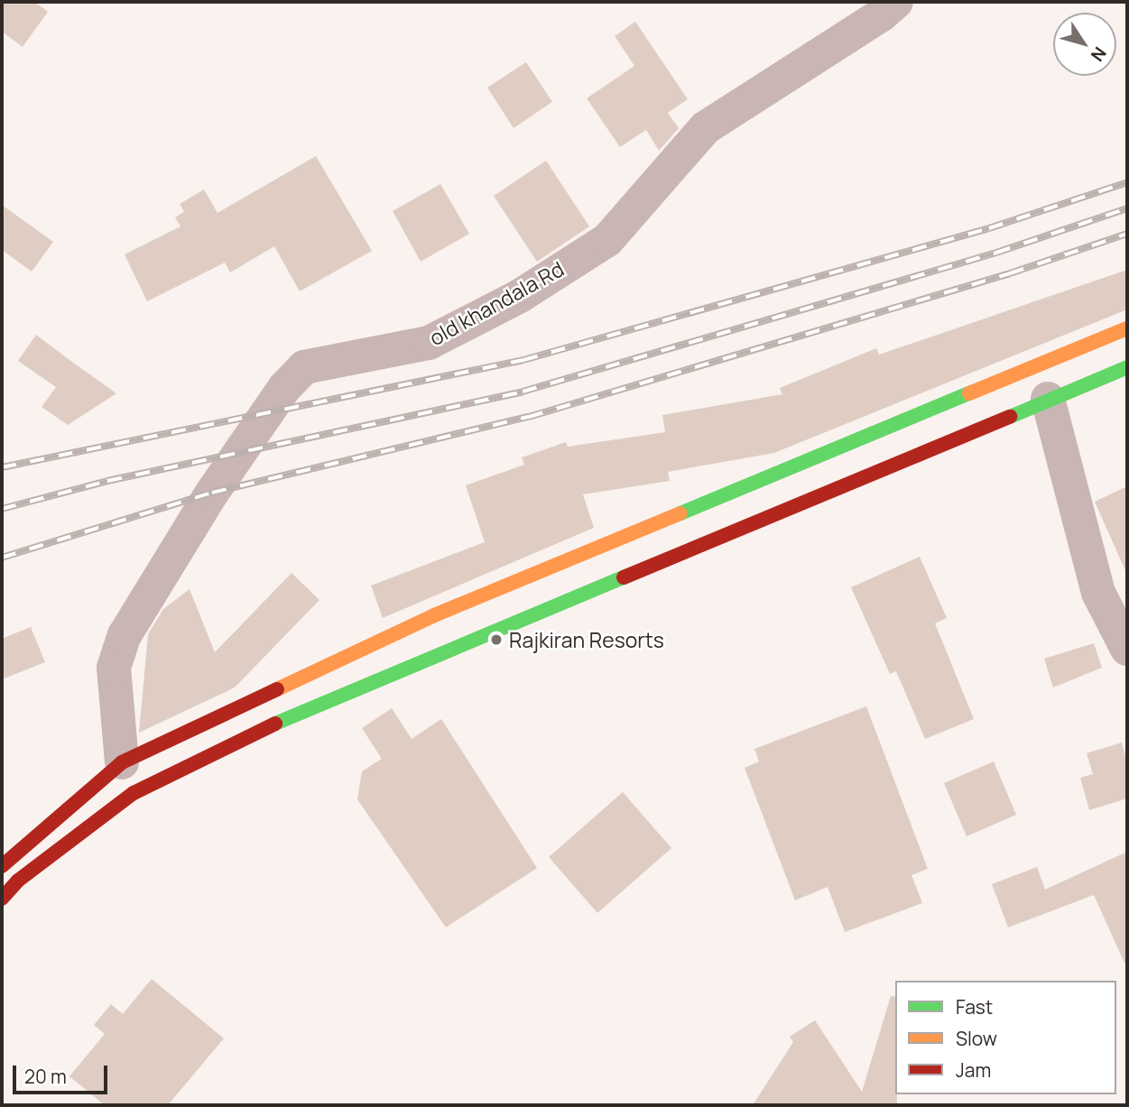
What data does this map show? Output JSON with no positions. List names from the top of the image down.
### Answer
{
  "streets": {
    "street": ["old khandala Rd"]
  },
  "places": ["Rajkiran Resorts"],
  "legend": ["Fast", "Slow", "Jam"],
  "scale_bar": "20 m",
  "north": "bottom right"
}
